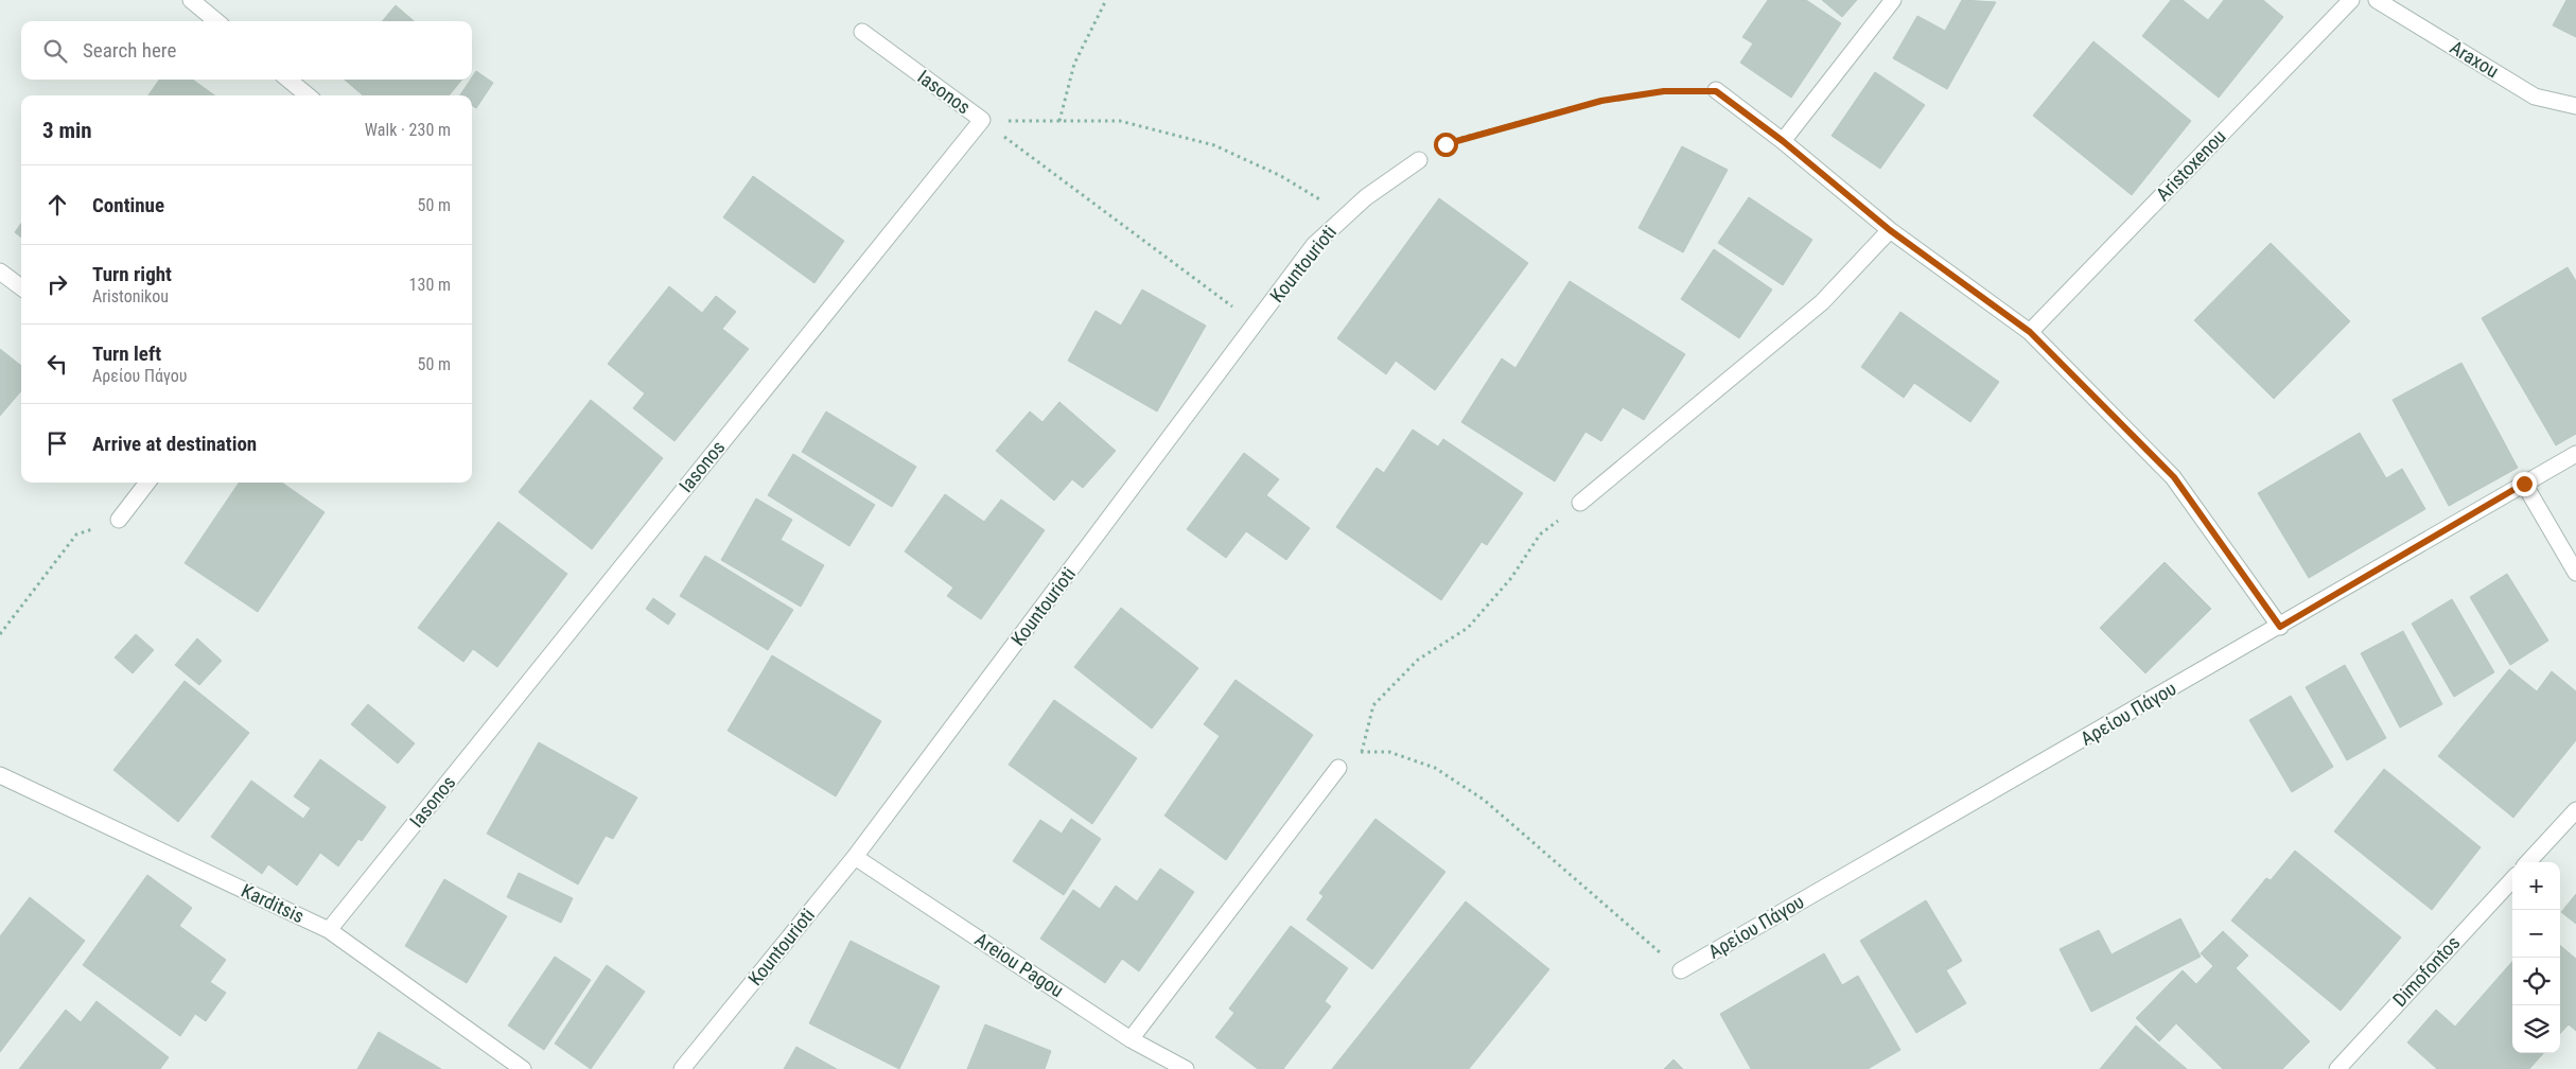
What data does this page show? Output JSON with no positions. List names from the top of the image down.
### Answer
{
  "streets": {
    "street": [
      "Araxou",
      "Iasonos",
      "Aristoxenou",
      "Kountourioti",
      "Αρείου Πάγου",
      "Karditsis",
      "Areiou Pagou",
      "Dimofontos"
    ]
  },
  "crossings": [
    ["Iasonos", "Karditsis"],
    ["Kountourioti", "Areiou Pagou"]
  ],
  "page": {
    "search": "Search here",
    "heading": ["3 min", "Walk · 230 m"],
    "list": [
      ["Continue", "50 m"],
      ["Turn right", "Aristonikou", "130 m"],
      ["Turn left", "Αρείου Πάγου", "50 m"],
      "Arrive at destination"
    ],
    "map_buttons": ["+", "−"]
  }
}
